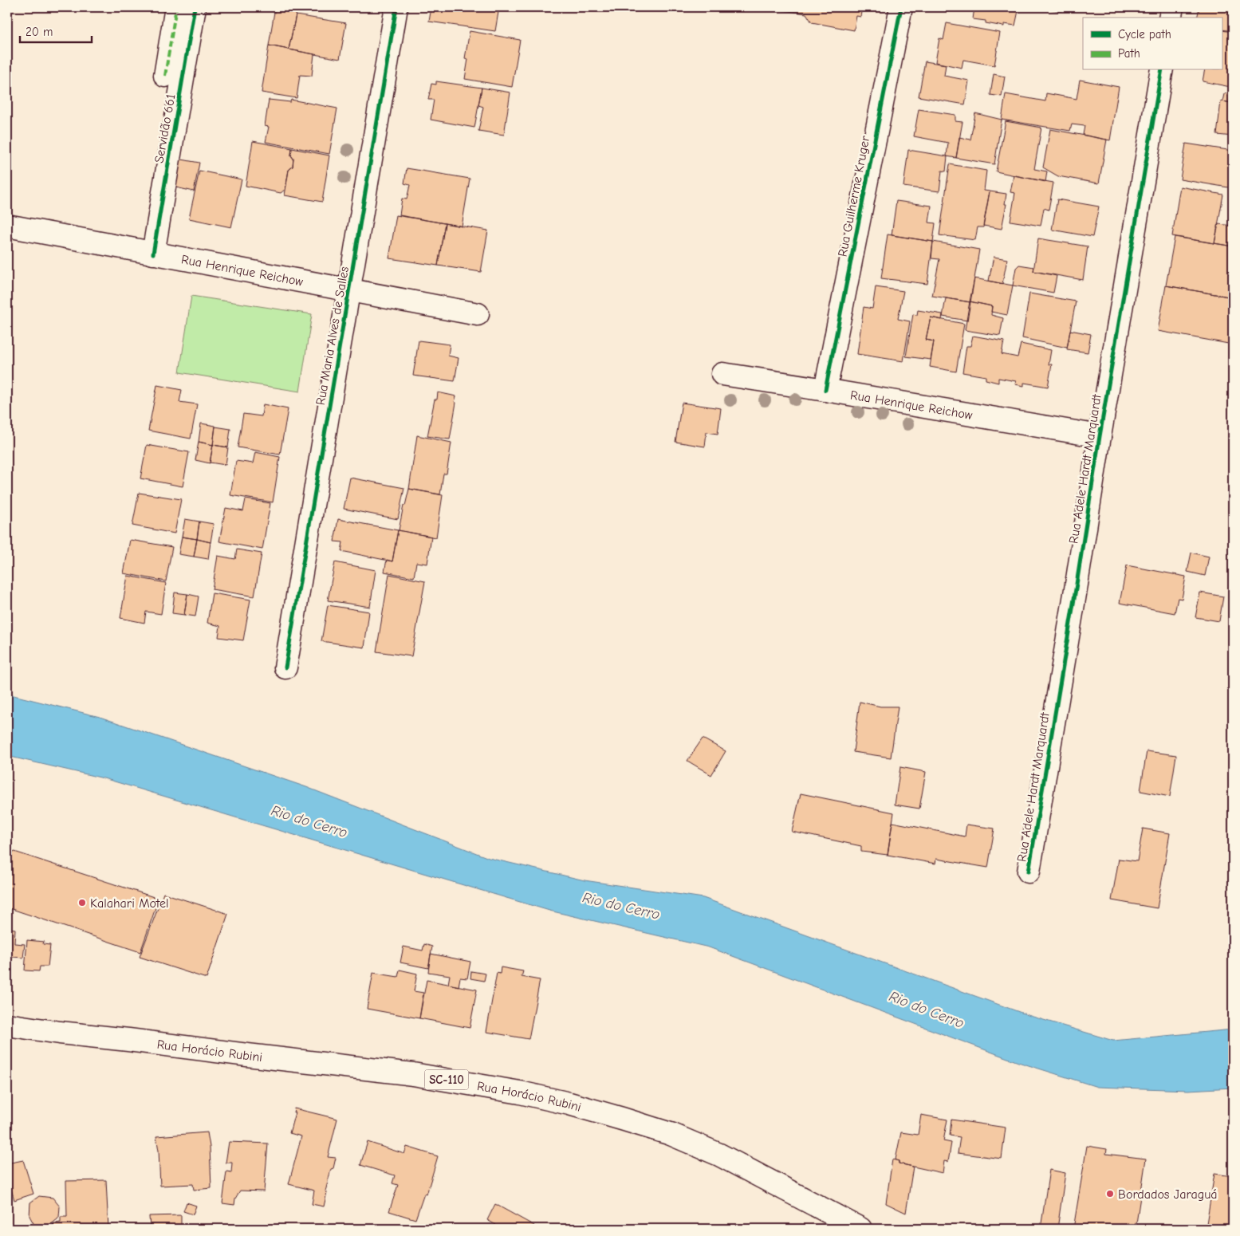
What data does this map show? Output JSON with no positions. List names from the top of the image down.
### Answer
{
  "streets": {
    "street": [
      "Servidão 661",
      "Rua Guilherme Kruger",
      "Rua Henrique Reichow",
      "Rua Maria Alves de Salles",
      "Rua Adele Hardt Marquardt",
      "Rua Horácio Rubini",
      "SC-110"
    ]
  },
  "crossings": [
    ["Servidão 661", "Rua Henrique Reichow"],
    ["Rua Guilherme Kruger", "Rua Henrique Reichow"],
    ["Rua Henrique Reichow", "Rua Maria Alves de Salles"],
    ["Rua Henrique Reichow", "Rua Adele Hardt Marquardt"]
  ],
  "water": ["Rio do Cerro"],
  "places": ["Kalahari Motel", "Bordados Jaraguá"],
  "legend": ["Cycle path", "Path"],
  "scale_bar": "20 m"
}
